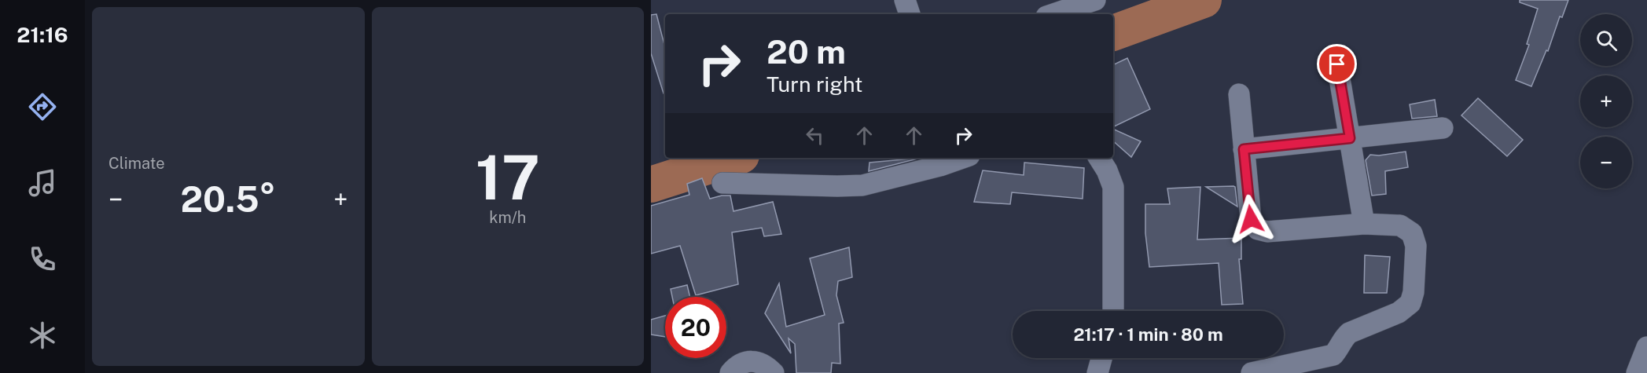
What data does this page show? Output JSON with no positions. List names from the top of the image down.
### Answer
{
  "page": {
    "tabs": "21:16",
    "tile": [
      "Climate",
      ["17", "km/h"]
    ],
    "map_buttons": ["+", "−"],
    "turn": ["20 m", "Turn right"],
    "heat": ["−", "20.5°", "+"],
    "limit": "20",
    "trip": "21:17 · 1 min · 80 m"
  }
}
